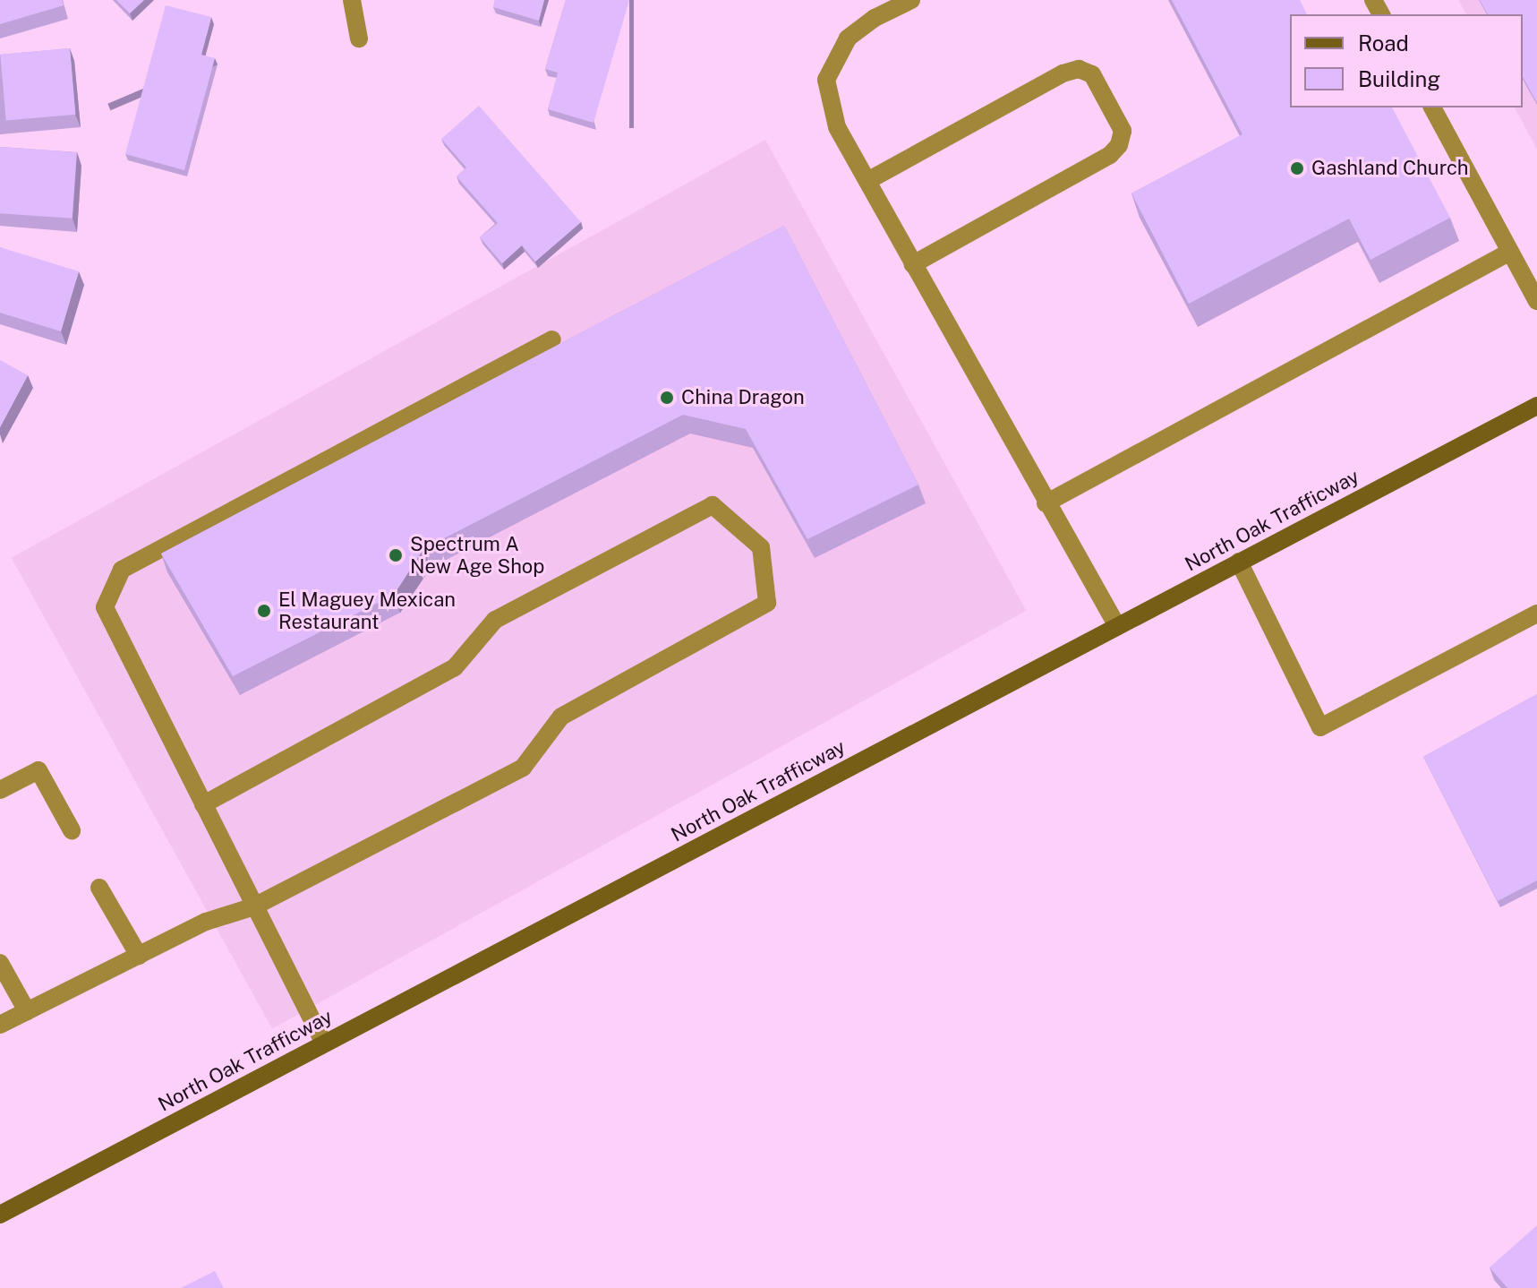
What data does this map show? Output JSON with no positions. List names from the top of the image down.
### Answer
{
  "streets": {
    "main road": ["North Oak Trafficway"]
  },
  "places": [
    "Gashland Church",
    "China Dragon",
    "Spectrum A New Age Shop",
    "El Maguey Mexican Restaurant"
  ],
  "legend": ["Road", "Building"]
}
